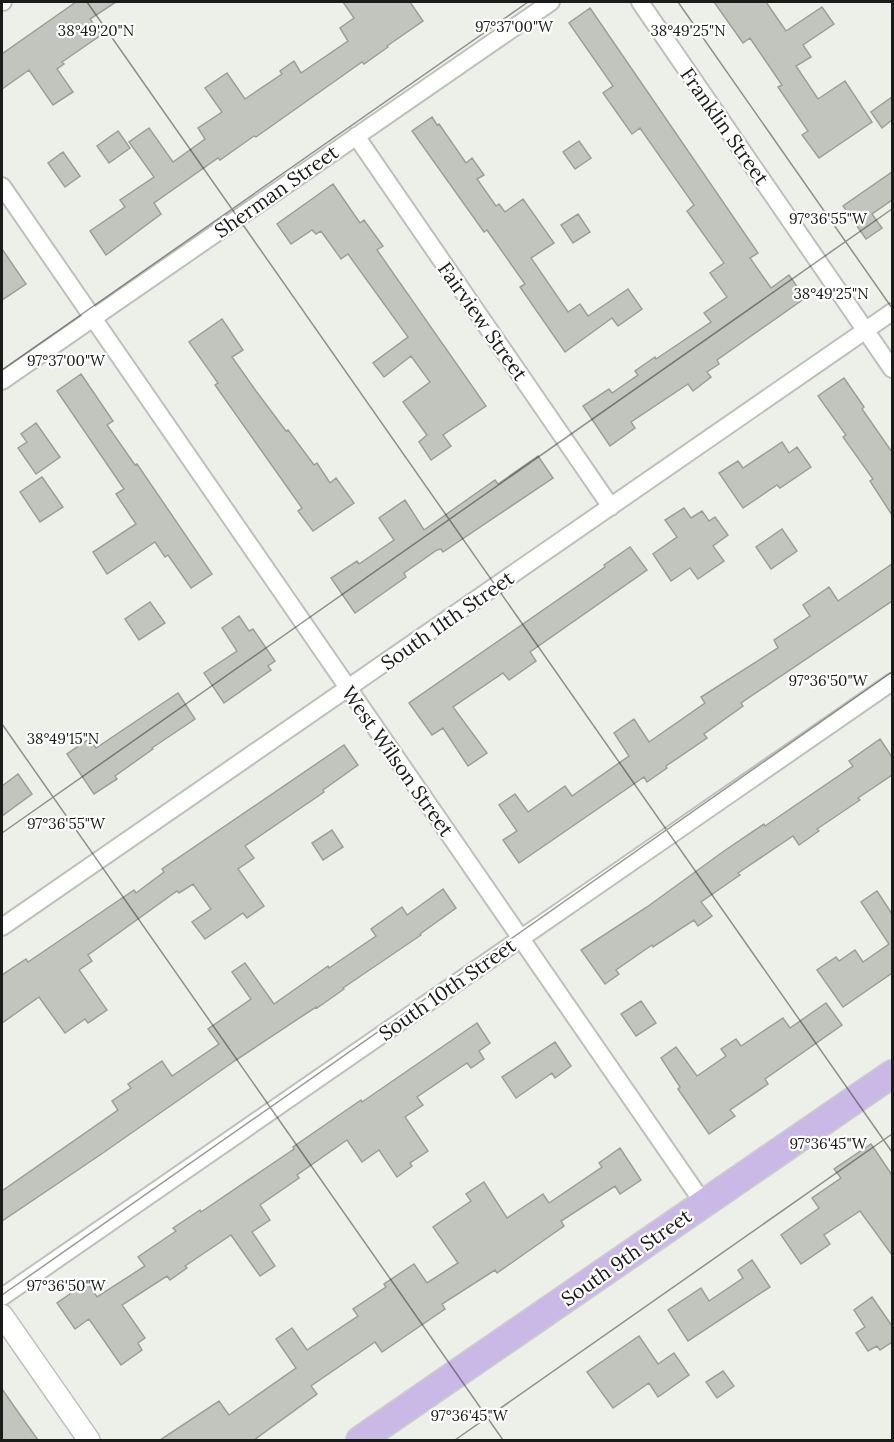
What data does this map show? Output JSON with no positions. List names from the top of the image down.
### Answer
{
  "streets": {
    "main road": ["South 9th Street"],
    "street": [
      "Franklin Street",
      "Sherman Street",
      "Fairview Street",
      "South 11th Street",
      "West Wilson Street",
      "South 10th Street"
    ]
  },
  "crossings": [
    ["Franklin Street", "South 11th Street"],
    ["Sherman Street", "Fairview Street"],
    ["Sherman Street", "West Wilson Street"],
    ["Fairview Street", "South 11th Street"],
    ["South 11th Street", "West Wilson Street"],
    ["West Wilson Street", "South 10th Street"],
    ["West Wilson Street", "South 9th Street"]
  ],
  "coordinates": [
    "97°37'00\"W",
    "38°49'20\"N",
    "38°49'25\"N",
    "97°36'55\"W",
    "97°36'50\"W",
    "38°49'15\"N",
    "97°36'45\"W"
  ]
}
